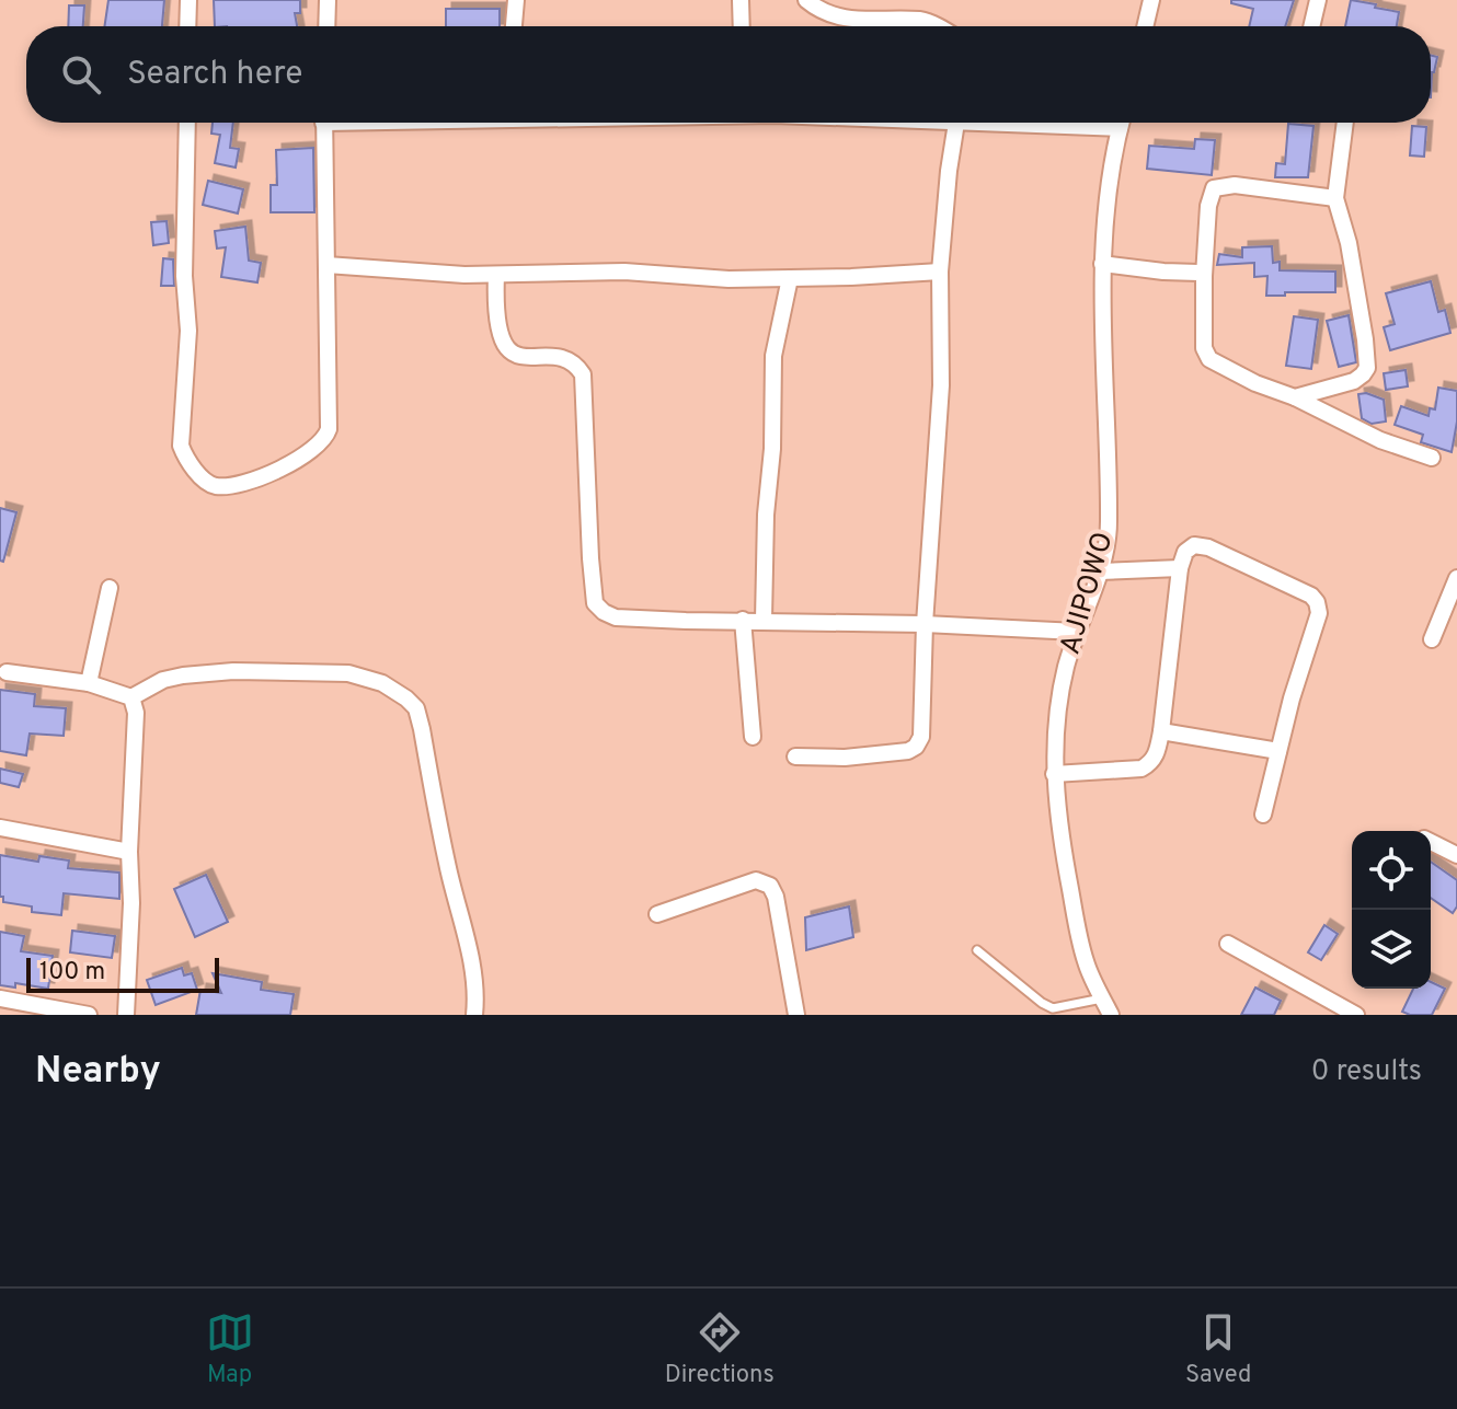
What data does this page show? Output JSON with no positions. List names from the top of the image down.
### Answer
{
  "streets": {
    "street": ["AJIPOWO"]
  },
  "scale_bar": "100 m",
  "page": {
    "search": "Search here",
    "scale": "100 m",
    "heading": ["Nearby", "0 results"],
    "nav": ["Map", "Directions", "Saved"]
  }
}
